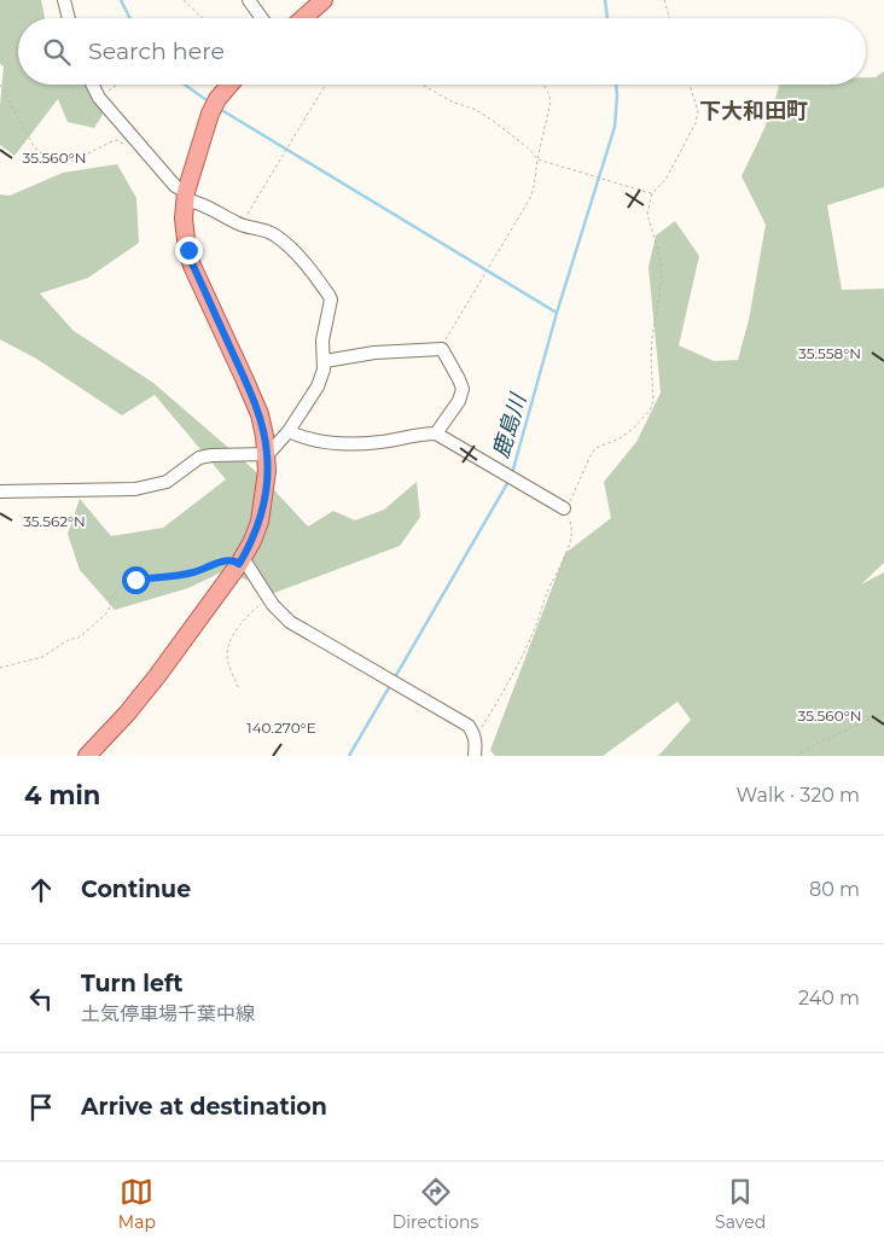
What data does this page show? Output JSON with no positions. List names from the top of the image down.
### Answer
{
  "districts": ["下大和田町"],
  "water": ["鹿島川"],
  "page": {
    "search": "Search here",
    "heading": ["4 min", "Walk · 320 m"],
    "list": [
      ["Continue", "80 m"],
      ["Turn left", "土気停車場千葉中線", "240 m"],
      "Arrive at destination"
    ],
    "nav": ["Map", "Directions", "Saved"]
  },
  "coordinates": [
    "35.560°N",
    "35.558°N",
    "35.562°N",
    "140.270°E"
  ]
}
